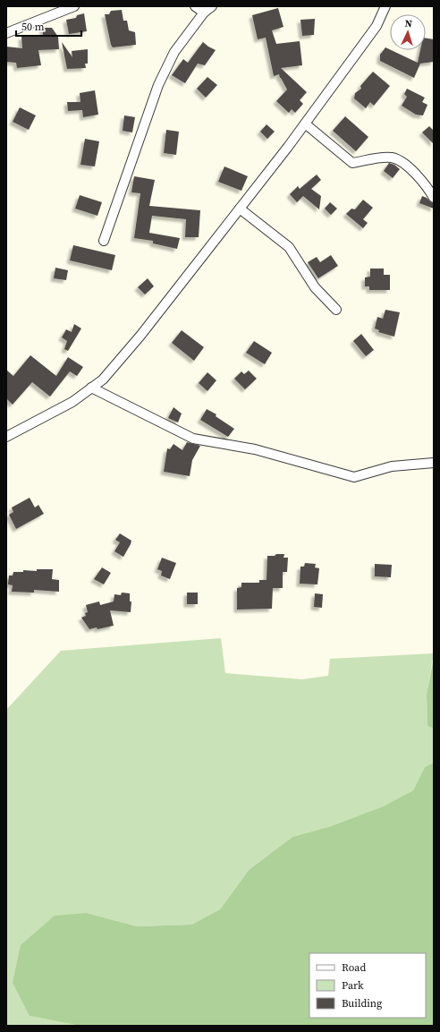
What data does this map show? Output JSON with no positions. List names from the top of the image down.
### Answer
{
  "legend": ["Road", "Park", "Building"],
  "scale_bar": "50 m",
  "north": "top"
}
